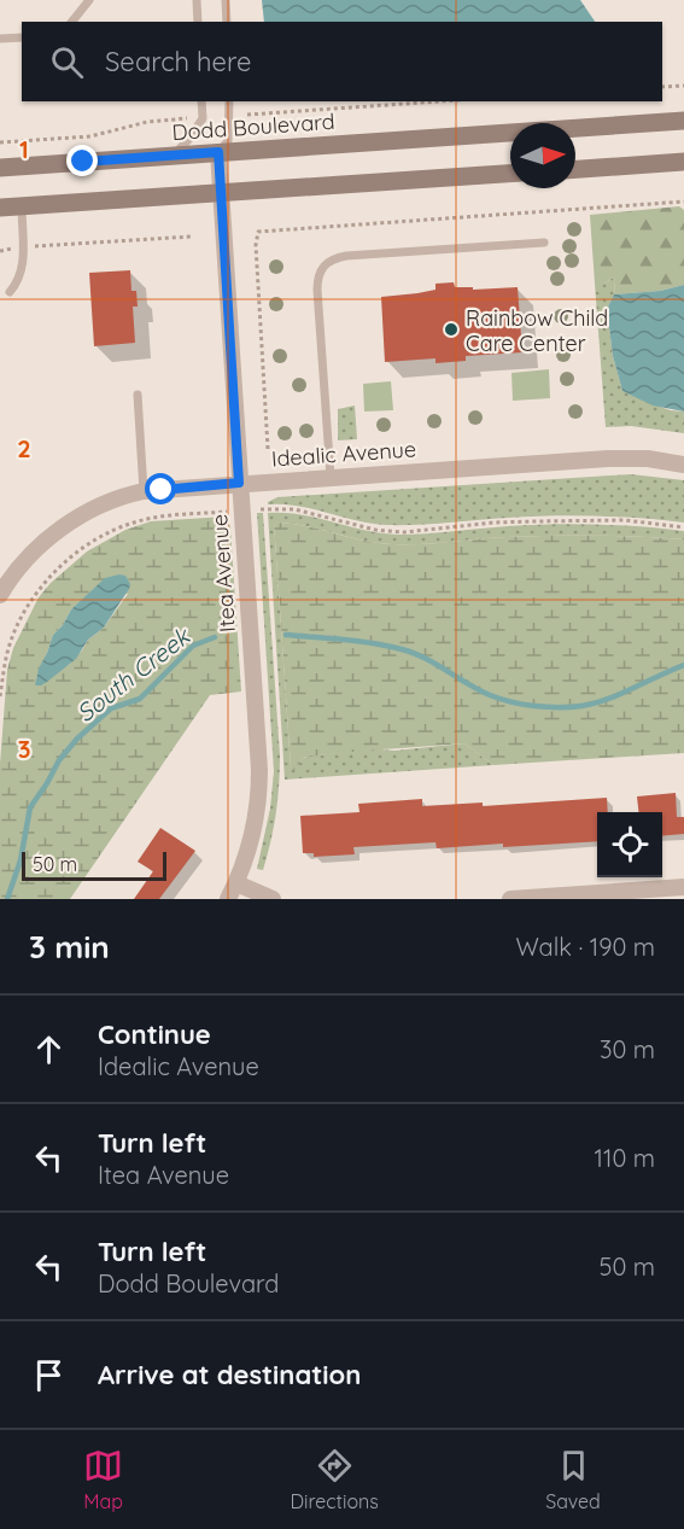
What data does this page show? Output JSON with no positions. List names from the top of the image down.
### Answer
{
  "streets": {
    "main road": ["Dodd Boulevard"],
    "street": ["Idealic Avenue", "Itea Avenue"]
  },
  "crossings": [
    ["Dodd Boulevard", "Itea Avenue"],
    ["Idealic Avenue", "Itea Avenue"]
  ],
  "water": ["South Creek"],
  "places": ["Rainbow Child Care Center"],
  "scale_bar": "50 m",
  "north": "right",
  "page": {
    "search": "Search here",
    "scale": "50 m",
    "heading": ["3 min", "Walk · 190 m"],
    "list": [
      ["Continue", "Idealic Avenue", "30 m"],
      ["Turn left", "Itea Avenue", "110 m"],
      ["Turn left", "Dodd Boulevard", "50 m"],
      "Arrive at destination"
    ],
    "nav": ["Map", "Directions", "Saved"]
  },
  "grid": {
    "rows": ["1", "2", "3"]
  }
}
